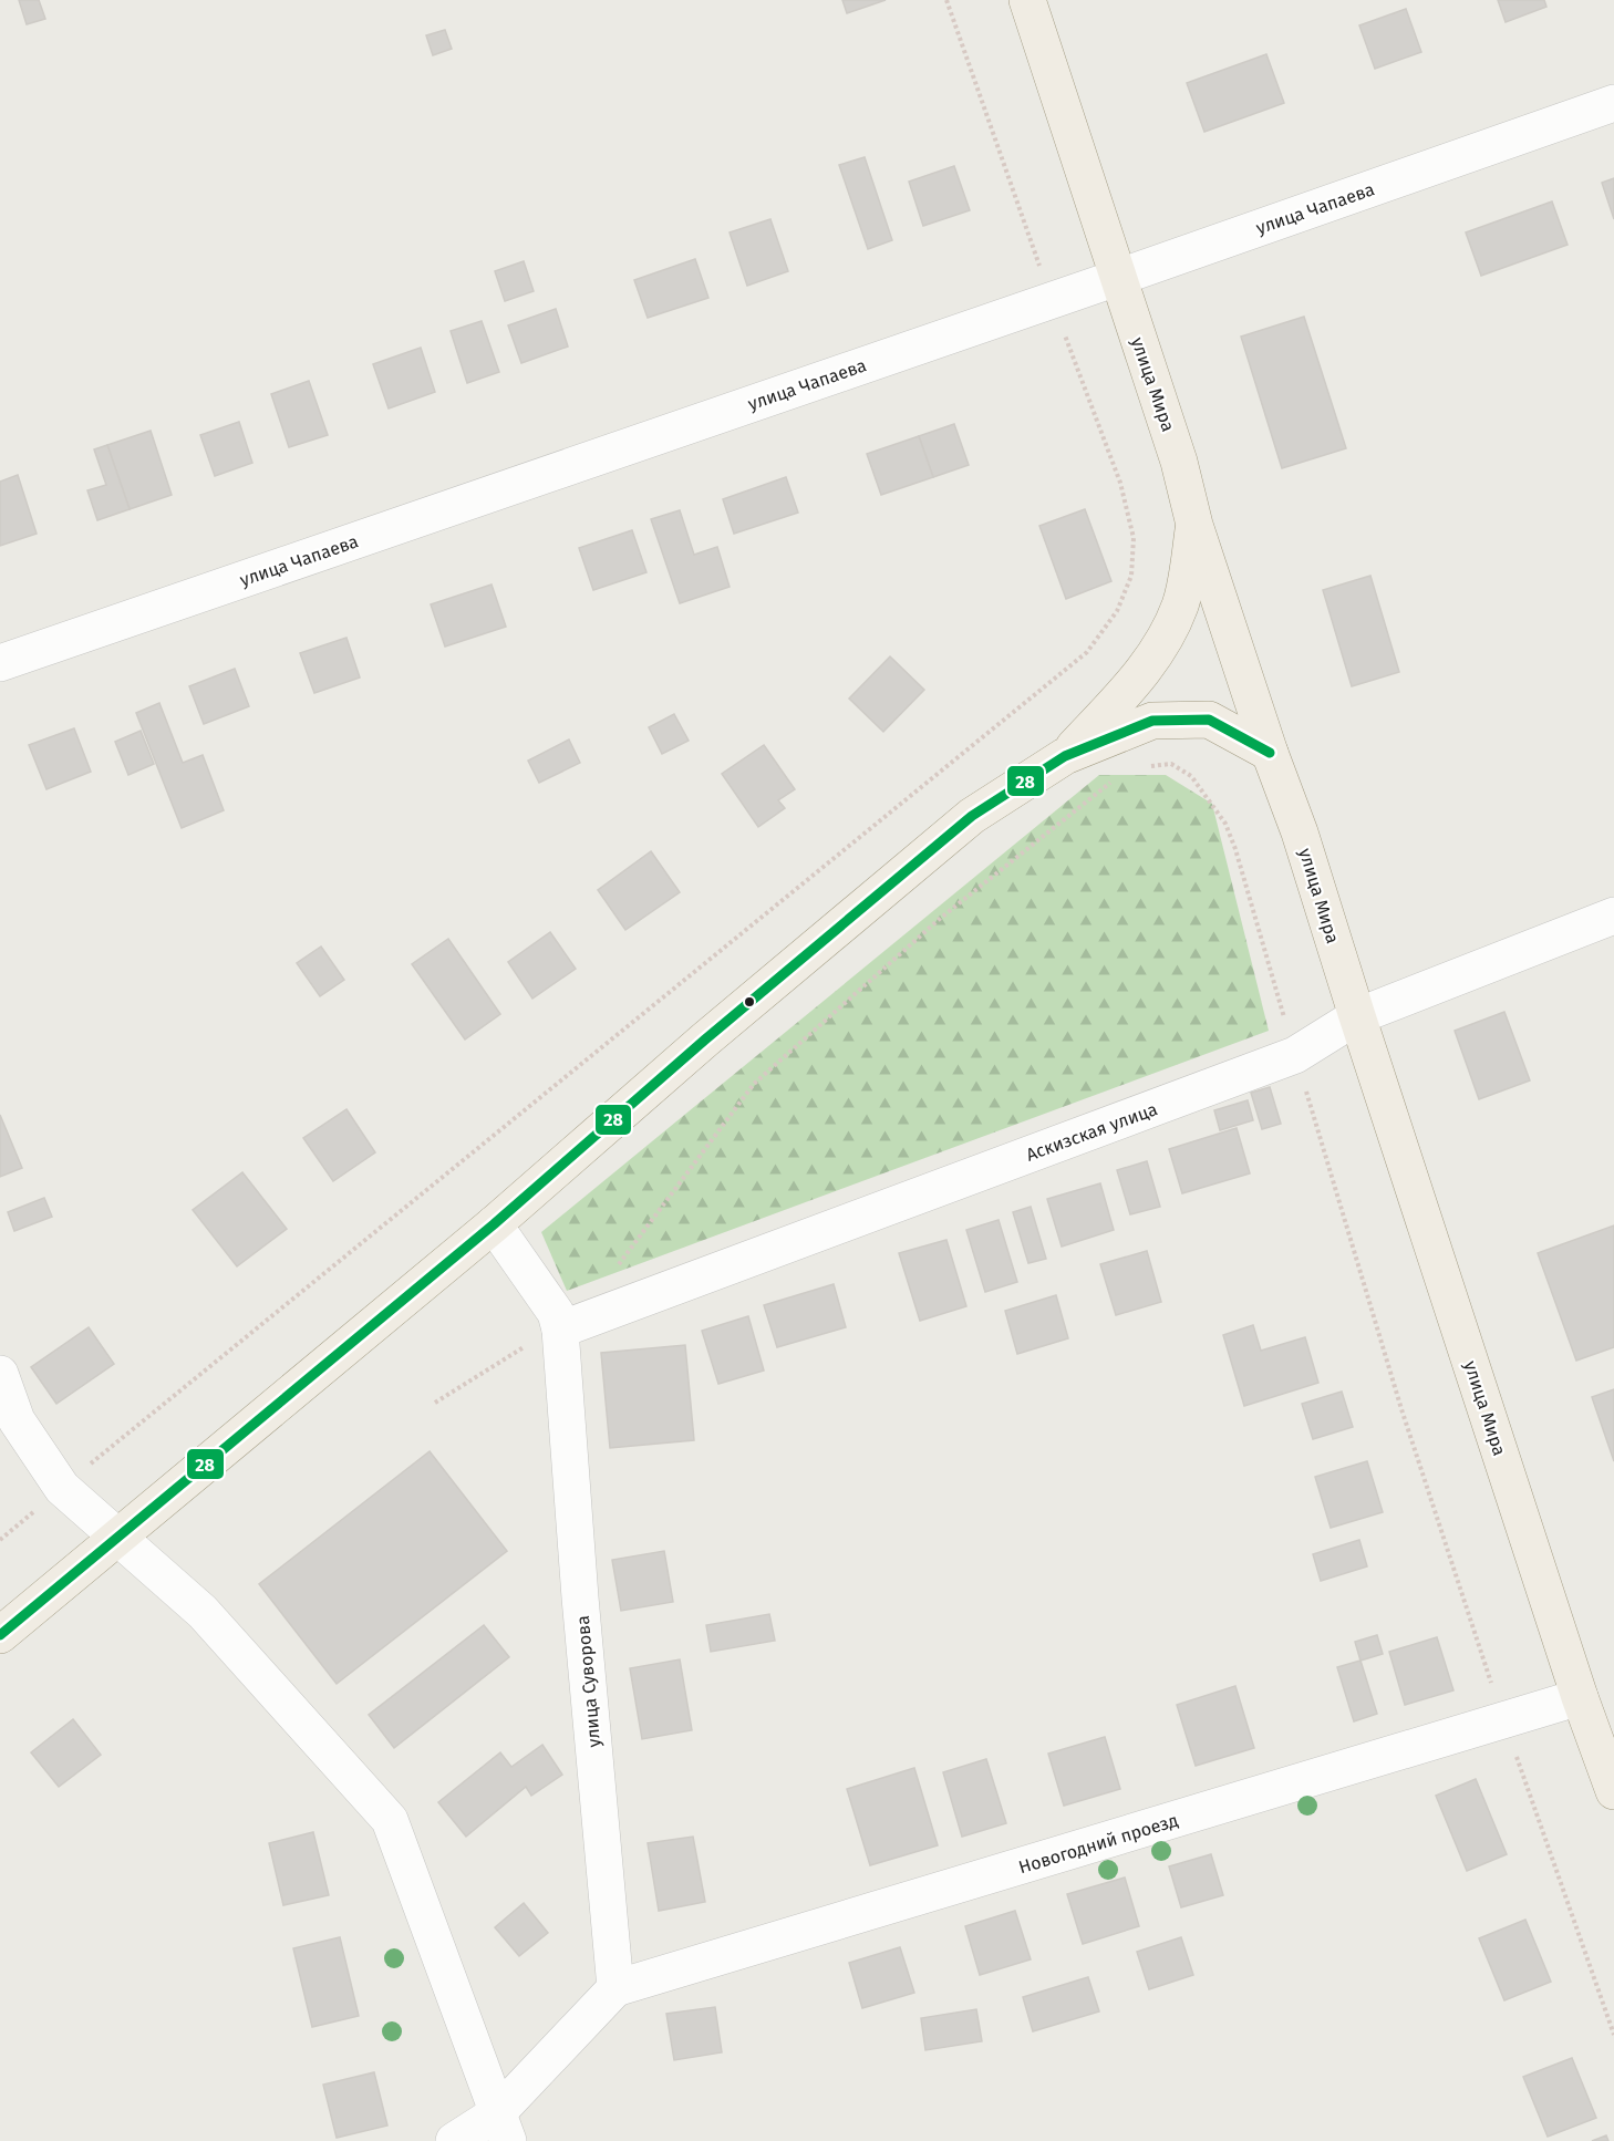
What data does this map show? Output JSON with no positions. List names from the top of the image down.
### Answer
{
  "streets": {
    "main road": ["улица Мира"],
    "street": [
      "улица Чапаева",
      "Аскизская улица",
      "улица Суворова",
      "Новогодний проезд"
    ]
  },
  "crossings": [
    ["улица Чапаева", "улица Мира"],
    ["улица Мира", "Аскизская улица"],
    ["улица Мира", "Новогодний проезд"],
    ["Аскизская улица", "улица Суворова"],
    ["улица Суворова", "Новогодний проезд"]
  ],
  "lines": ["transit line 28"]
}
